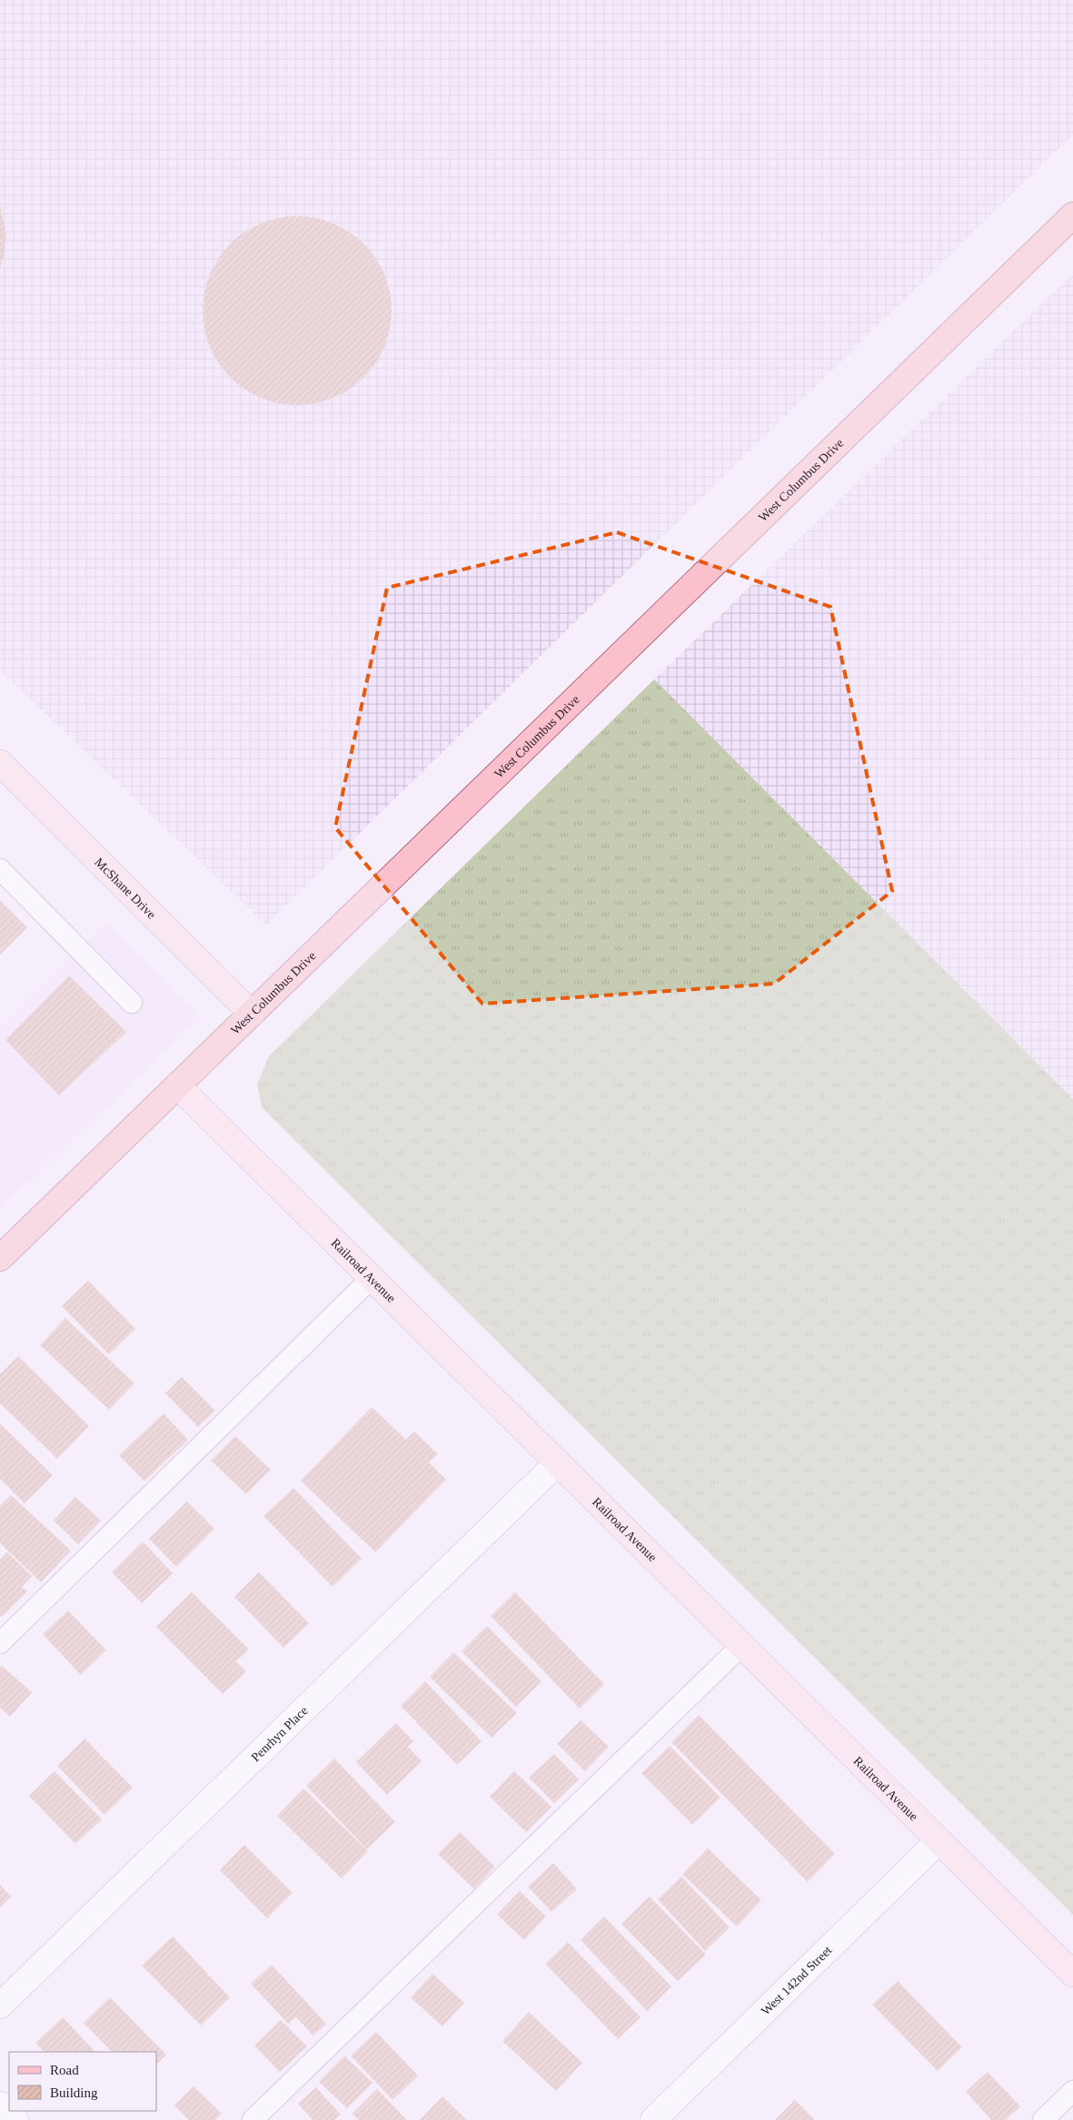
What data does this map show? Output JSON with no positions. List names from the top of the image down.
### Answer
{
  "streets": {
    "main road": ["West Columbus Drive"],
    "street": [
      "McShane Drive",
      "Railroad Avenue",
      "Penrhyn Place",
      "West 142nd Street"
    ]
  },
  "crossings": [
    ["West Columbus Drive", "McShane Drive"],
    ["West Columbus Drive", "Railroad Avenue"],
    ["Railroad Avenue", "Penrhyn Place"],
    ["Railroad Avenue", "West 142nd Street"]
  ],
  "legend": ["Road", "Building"]
}
